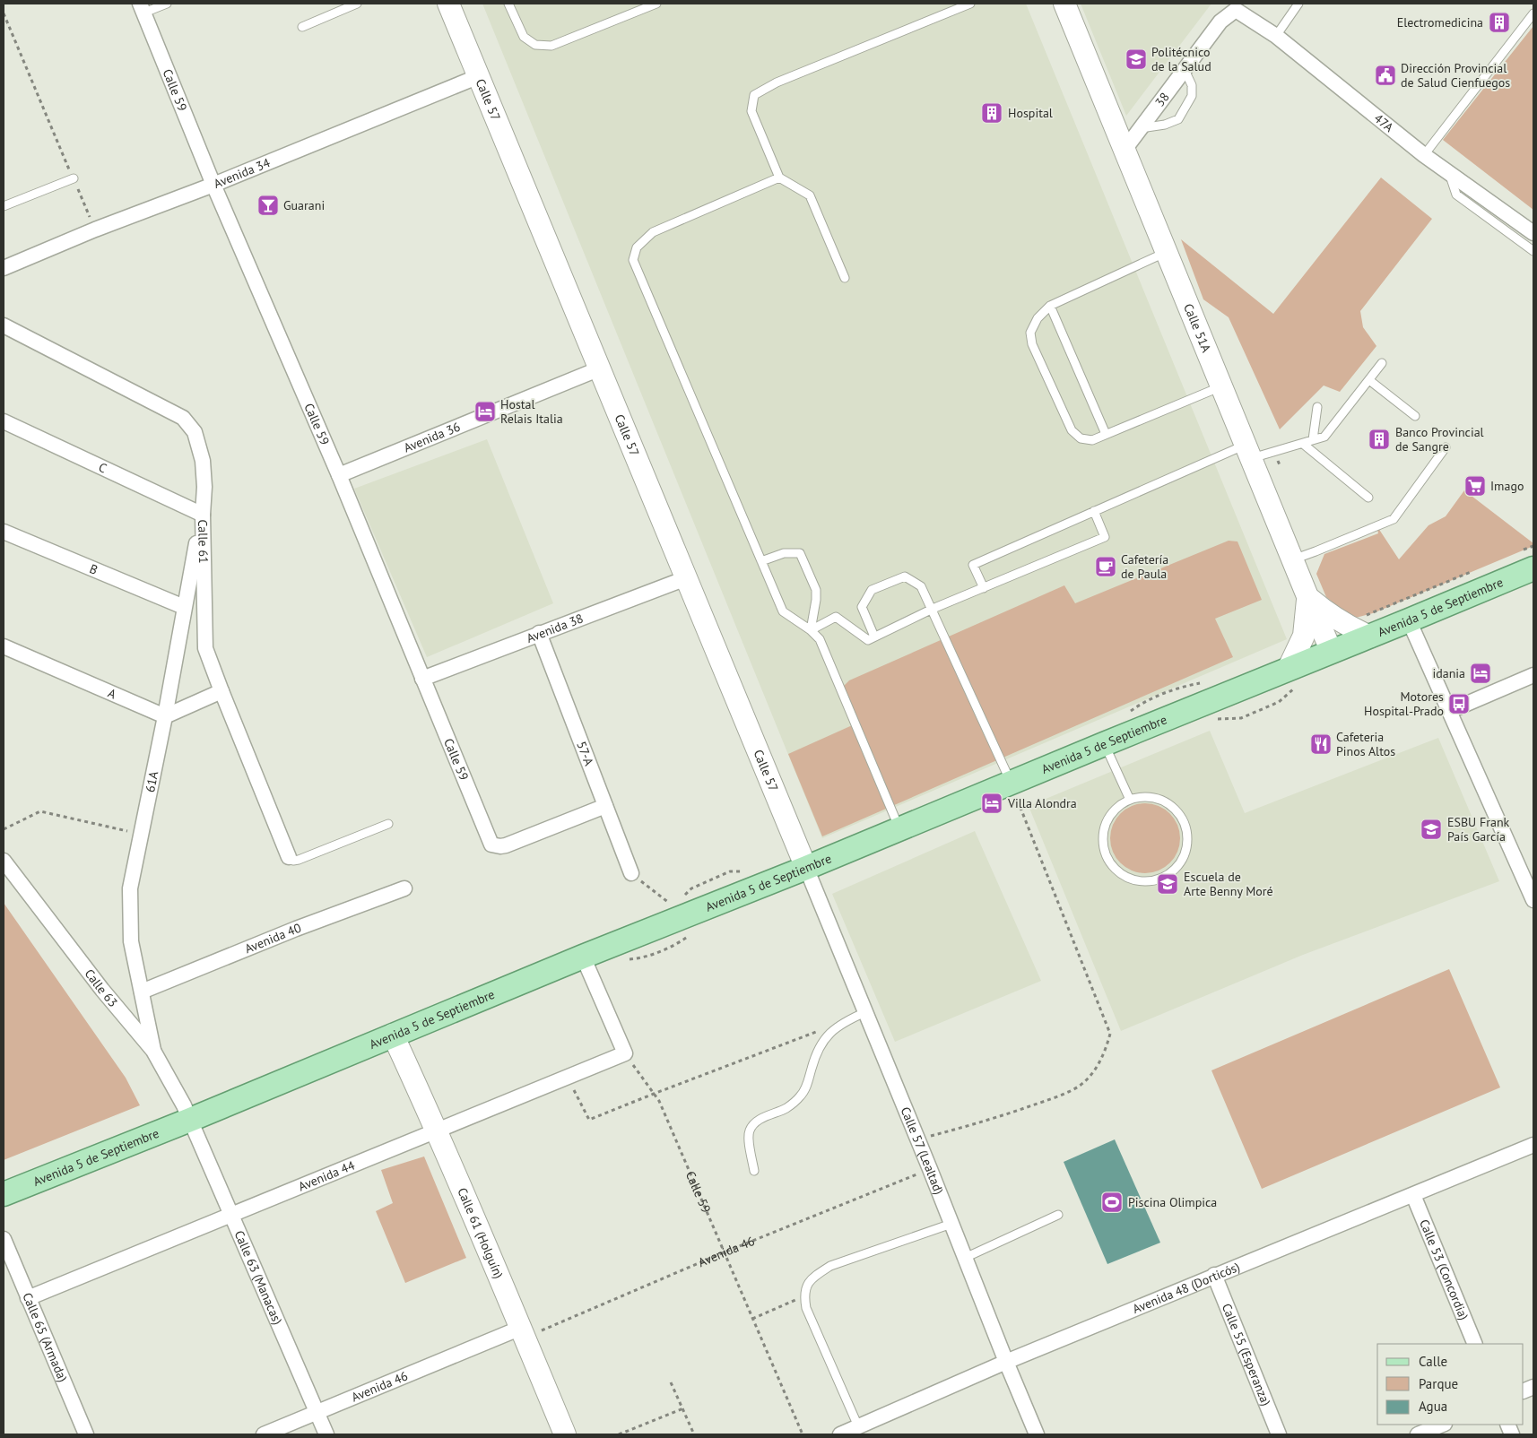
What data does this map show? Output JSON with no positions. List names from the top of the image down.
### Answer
{
  "streets": {
    "main road": ["Avenida 5 de Septiembre"],
    "street": [
      "Calle 59",
      "38",
      "Calle 57",
      "47A",
      "Avenida 34",
      "Calle 51A",
      "Avenida 36",
      "C",
      "Calle 61",
      "B",
      "Avenida 38",
      "A",
      "57-A",
      "61A",
      "Avenida 40",
      "Calle 63",
      "Calle 57 (Lealtad)",
      "Avenida 44",
      "Calle 61 (Holguín)",
      "Avenida 46",
      "Calle 53 (Concordia)",
      "Calle 63 (Manacas)",
      "Avenida 48 (Dorticós)",
      "Calle 65 (Armada)",
      "Calle 55 (Esperanza)"
    ]
  },
  "crossings": [
    ["Calle 59", "Avenida 34"],
    ["Calle 59", "Avenida 36"],
    ["Calle 59", "Avenida 38"],
    ["Calle 59", "57-A"],
    ["Calle 59", "Avenida 44"],
    ["Calle 59", "Avenida 46"],
    ["38", "47A"],
    ["38", "Calle 51A"],
    ["Calle 57", "Avenida 34"],
    ["Calle 57", "Avenida 36"],
    ["Calle 57", "Avenida 5 de Septiembre"],
    ["Calle 57", "Avenida 38"],
    ["Calle 57", "Calle 57 (Lealtad)"],
    ["Calle 51A", "Avenida 5 de Septiembre"],
    ["C", "Calle 61"],
    ["C", "61A"],
    ["Calle 61", "61A"],
    ["B", "61A"],
    ["Avenida 5 de Septiembre", "Calle 63"],
    ["Avenida 5 de Septiembre", "Calle 57 (Lealtad)"],
    ["Avenida 5 de Septiembre", "Calle 61 (Holguín)"],
    ["Avenida 5 de Septiembre", "Calle 63 (Manacas)"],
    ["Avenida 38", "57-A"],
    ["A", "61A"],
    ["61A", "Avenida 40"],
    ["61A", "Calle 63"],
    ["Calle 63", "Calle 63 (Manacas)"],
    ["Calle 57 (Lealtad)", "Avenida 46"],
    ["Calle 57 (Lealtad)", "Avenida 48 (Dorticós)"],
    ["Avenida 44", "Calle 61 (Holguín)"],
    ["Avenida 44", "Calle 63 (Manacas)"],
    ["Avenida 44", "Calle 65 (Armada)"],
    ["Calle 61 (Holguín)", "Avenida 46"],
    ["Avenida 46", "Calle 63 (Manacas)"],
    ["Calle 53 (Concordia)", "Avenida 48 (Dorticós)"],
    ["Avenida 48 (Dorticós)", "Calle 55 (Esperanza)"]
  ],
  "places": {
    "building": ["Electromedicina", "Hospital", "Banco Provincial de Sangre"],
    "school or university": ["Politécnico de la Salud", "ESBU Frank País García", "Escuela de Arte Benny Moré"],
    "public building": ["Dirección Provincial de Salud Cienfuegos"],
    "bar": ["Guarani"],
    "hotel": ["Hostal Relais Italia", "idania", "Villa Alondra"],
    "supermarket": ["Imago"],
    "cafe": ["Cafetería de Paula"],
    "bus stop": ["Motores Hospital-Prado"],
    "restaurant": ["Cafeteria Pinos Altos"],
    "sports": ["Piscina Olimpica"]
  },
  "legend": ["Calle", "Parque", "Agua"]
}
